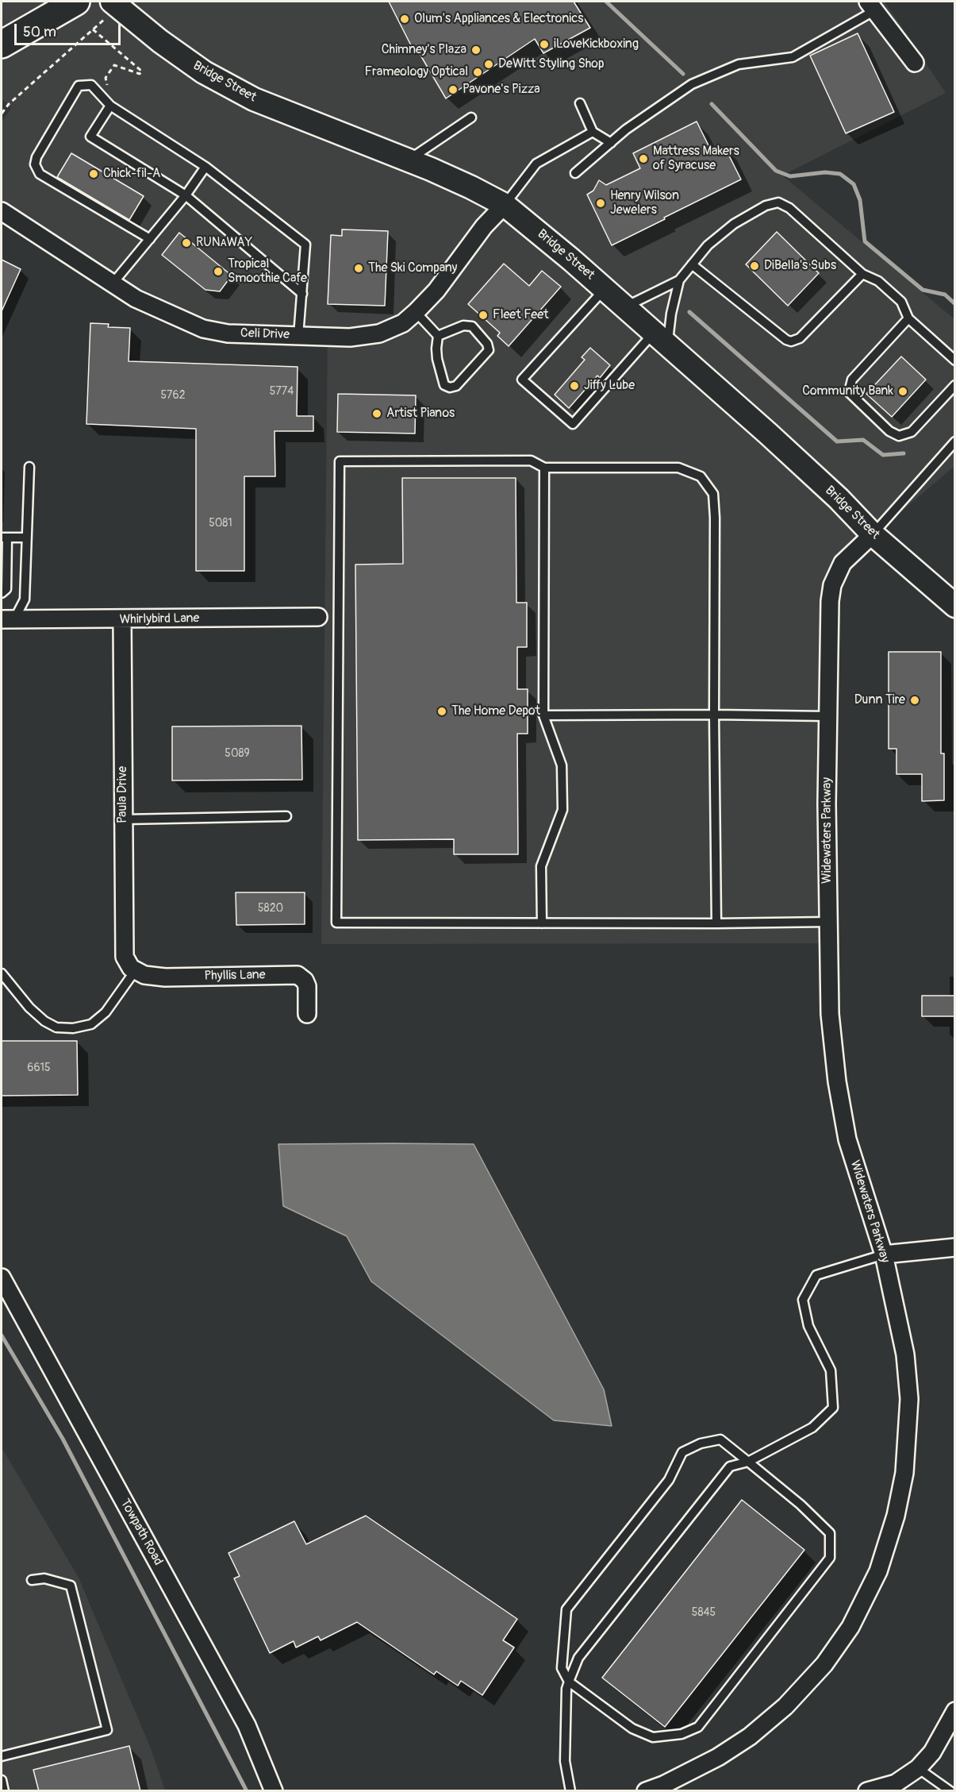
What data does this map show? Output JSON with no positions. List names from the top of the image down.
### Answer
{
  "streets": {
    "main road": ["Bridge Street"],
    "street": [
      "Celi Drive",
      "Whirlybird Lane",
      "Paula Drive",
      "Widewaters Parkway",
      "Phyllis Lane",
      "Towpath Road"
    ]
  },
  "crossings": [
    ["Bridge Street", "Celi Drive"],
    ["Bridge Street", "Widewaters Parkway"],
    ["Whirlybird Lane", "Paula Drive"],
    ["Paula Drive", "Phyllis Lane"]
  ],
  "places": [
    "Olum's Appliances & Electronics",
    "iLoveKickboxing",
    "Chimney's Plaza",
    "DeWitt Styling Shop",
    "Frameology Optical",
    "Pavone's Pizza",
    "Mattress Makers of Syracuse",
    "Chick-fil-A",
    "Henry Wilson Jewelers",
    "RUNᴀWAY",
    "DiBella's Subs",
    "The Ski Company",
    "Tropical Smoothie Cafe",
    "Fleet Feet",
    "Jiffy Lube",
    "Community Bank",
    "Artist Pianos",
    "Dunn Tire",
    "The Home Depot"
  ],
  "house_numbers": [
    "5774",
    "5762",
    "5081",
    "5089",
    "5820",
    "6615",
    "5845"
  ],
  "scale_bar": "50 m"
}
